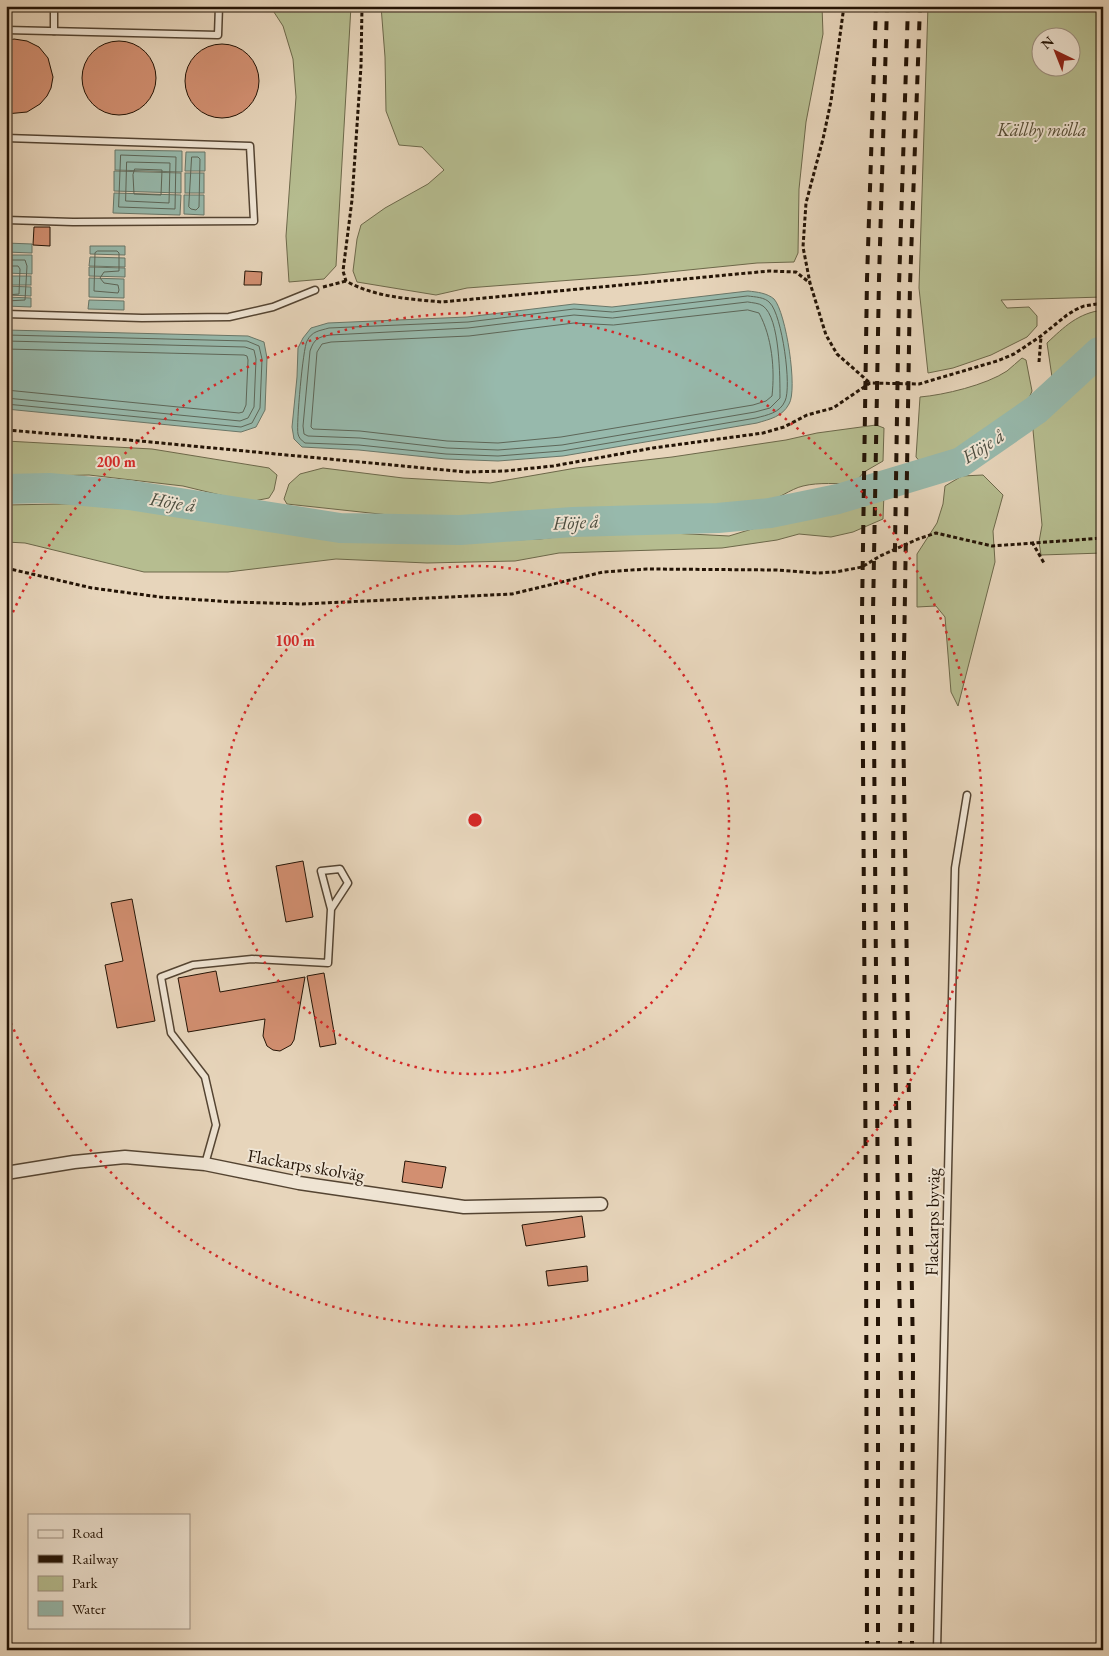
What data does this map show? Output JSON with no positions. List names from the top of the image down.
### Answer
{
  "streets": {
    "street": ["Flackarps skolväg"],
    "lane": ["Flackarps byväg"]
  },
  "water": ["Höje å"],
  "parks": ["Källby mölla"],
  "legend": [
    "Road",
    "Railway",
    "Park",
    "Water"
  ],
  "north": "top left",
  "rings": ["200 m", "100 m"]
}
